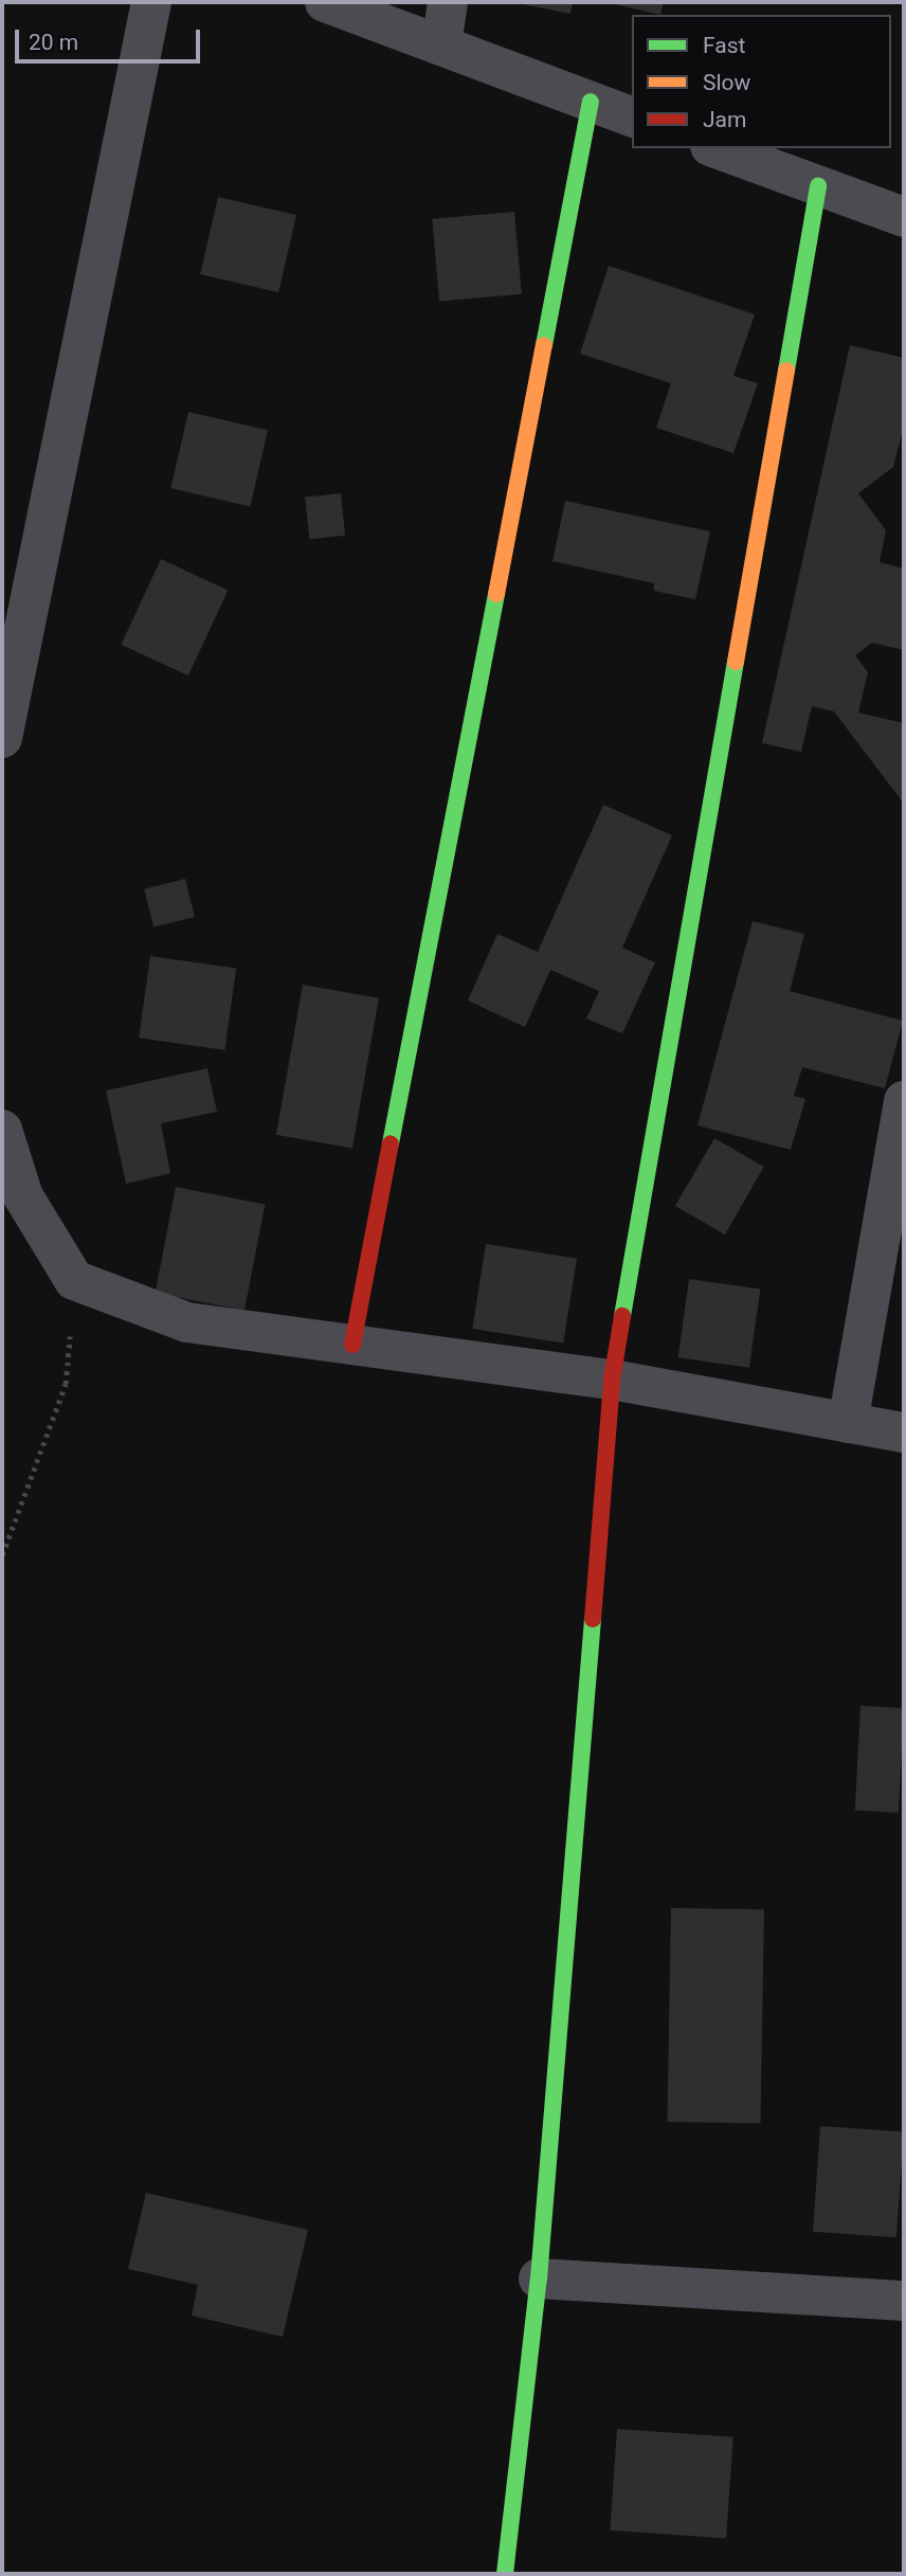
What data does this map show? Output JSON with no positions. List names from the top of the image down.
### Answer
{
  "legend": ["Fast", "Slow", "Jam"],
  "scale_bar": "20 m"
}
